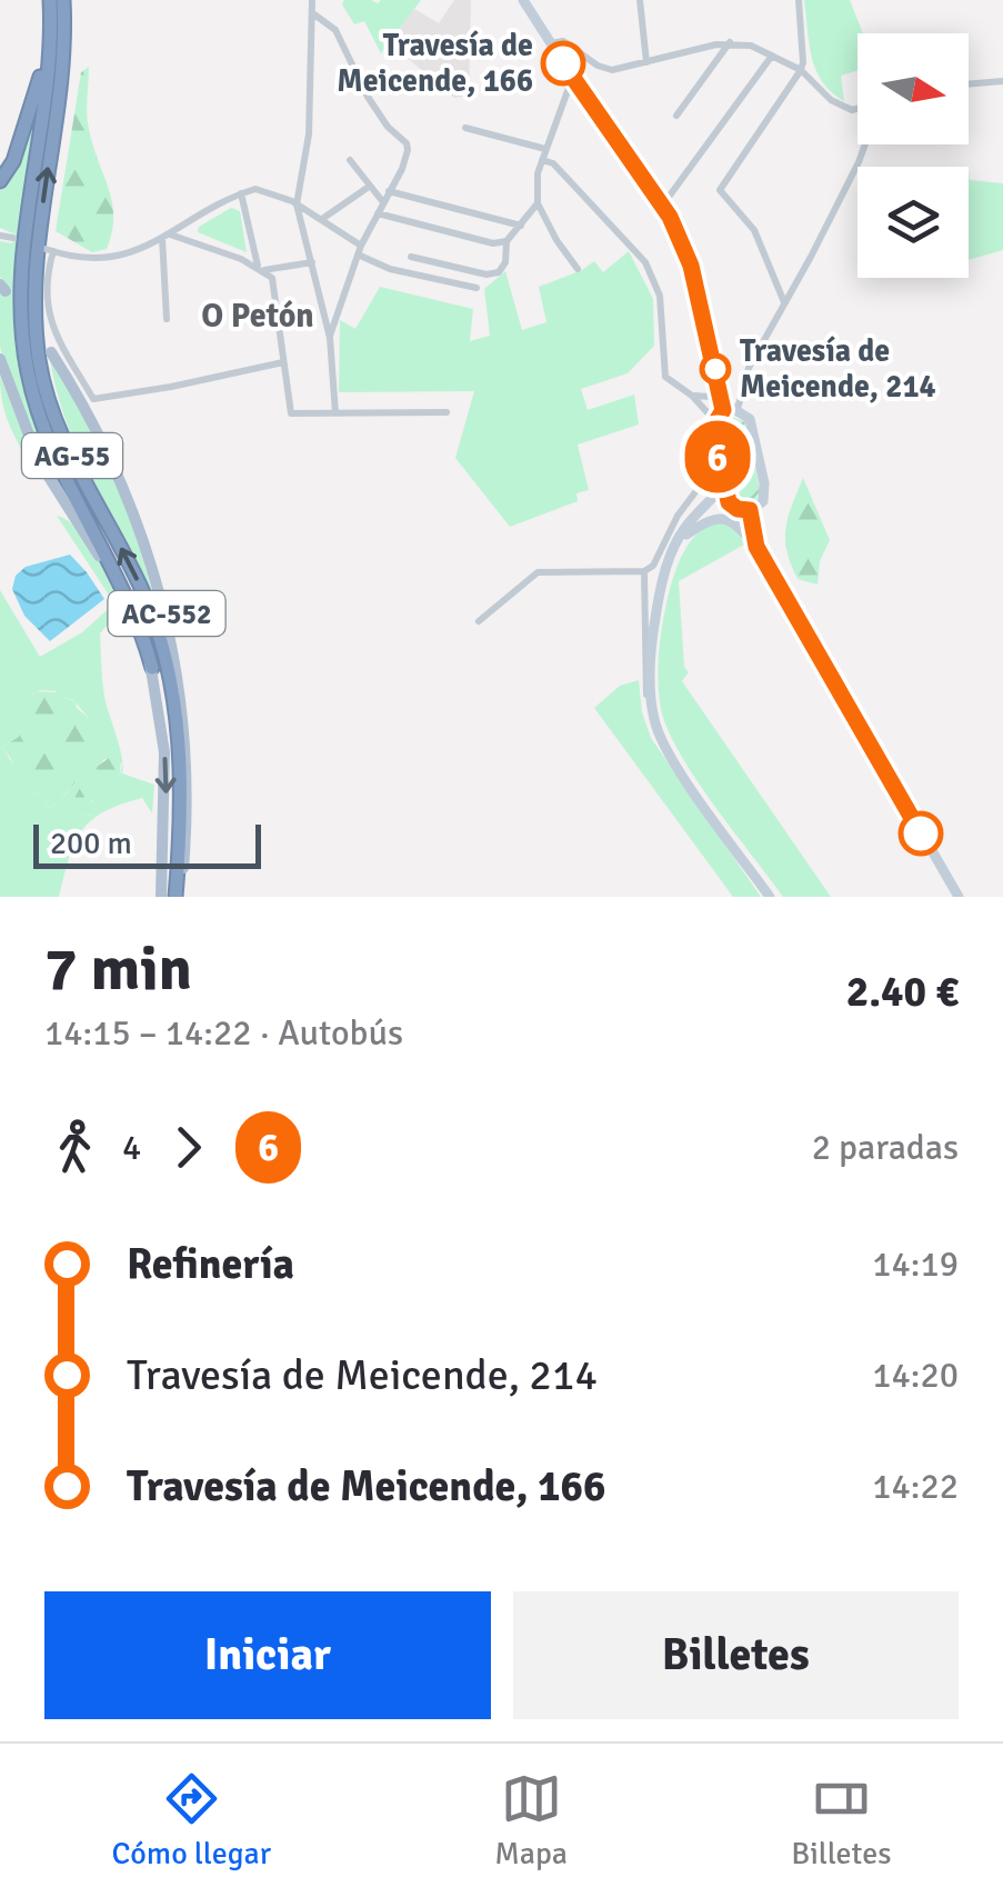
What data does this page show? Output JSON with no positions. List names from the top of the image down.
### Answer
{
  "streets": {
    "highway": ["AG-55"],
    "main road": ["AC-552"]
  },
  "crossings": [
    ["AG-55", "AC-552"]
  ],
  "districts": ["O Petón"],
  "places": ["Travesía de Meicende, 166", "Travesía de Meicende, 214"],
  "lines": ["bus line 6"],
  "scale_bar": "200 m",
  "north": "right",
  "page": {
    "on_map": "6",
    "scale": "200 m",
    "heading": ["7 min", "14:15 – 14:22 · Autobús", "2.40 €"],
    "legs": ["4", "6", "2 paradas"],
    "list": [
      {
        "name": "Refinería",
        "value": "14:19"
      },
      {
        "name": "Travesía de Meicende, 214",
        "value": "14:20"
      },
      {
        "name": "Travesía de Meicende, 166",
        "value": "14:22"
      }
    ],
    "buttons": ["Iniciar", "Billetes"],
    "tabs": ["Cómo llegar", "Mapa", "Billetes"]
  }
}
